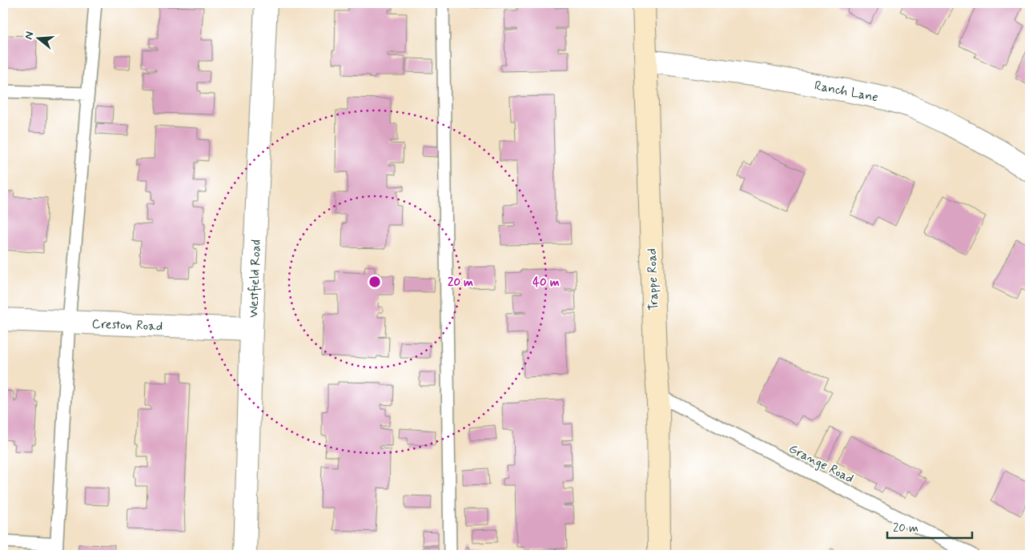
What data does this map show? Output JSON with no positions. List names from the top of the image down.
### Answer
{
  "streets": {
    "street": [
      "Ranch Lane",
      "Westfield Road",
      "Trappe Road",
      "Creston Road"
    ],
    "lane": ["Grange Road"]
  },
  "crossings": [
    ["Ranch Lane", "Trappe Road"],
    ["Westfield Road", "Creston Road"],
    ["Trappe Road", "Grange Road"]
  ],
  "scale_bar": "20 m",
  "north": "left",
  "rings": ["20 m", "40 m"]
}
